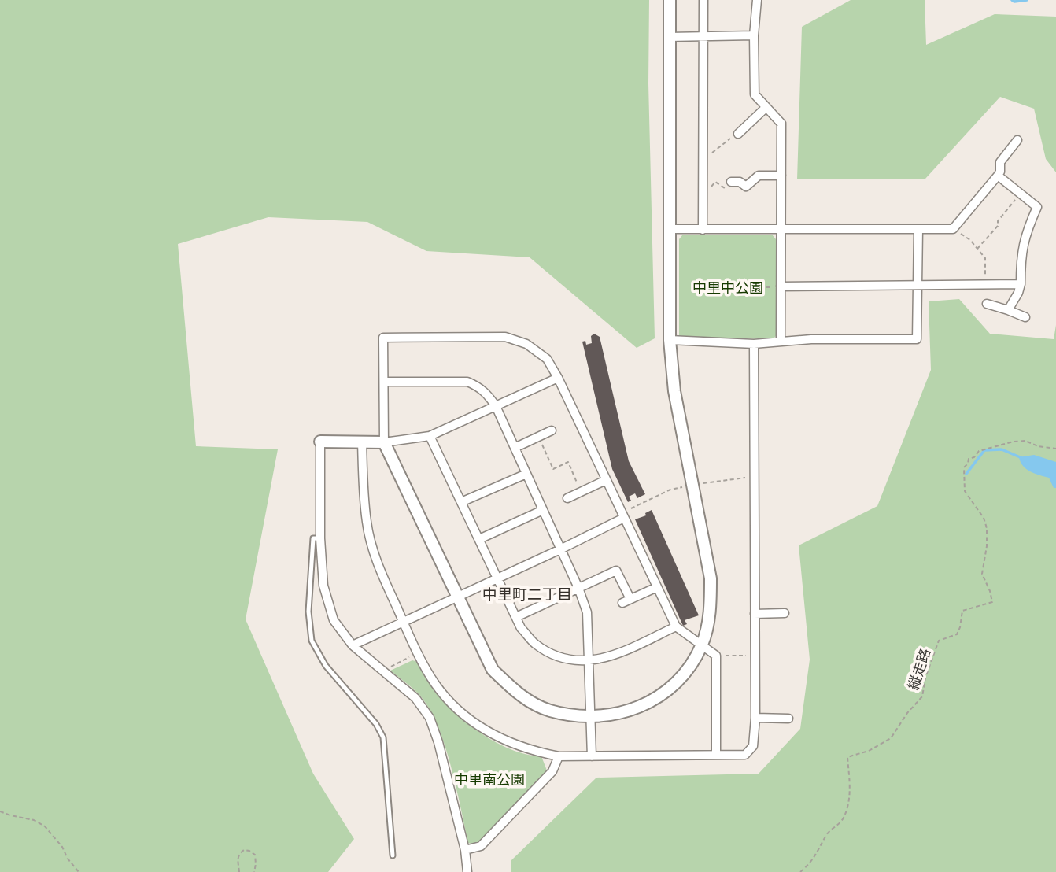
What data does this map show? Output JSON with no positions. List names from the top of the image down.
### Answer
{
  "streets": {
    "path": ["縦走路"]
  },
  "districts": ["中里町二丁目"],
  "parks": ["中里中公園", "中里南公園"]
}
